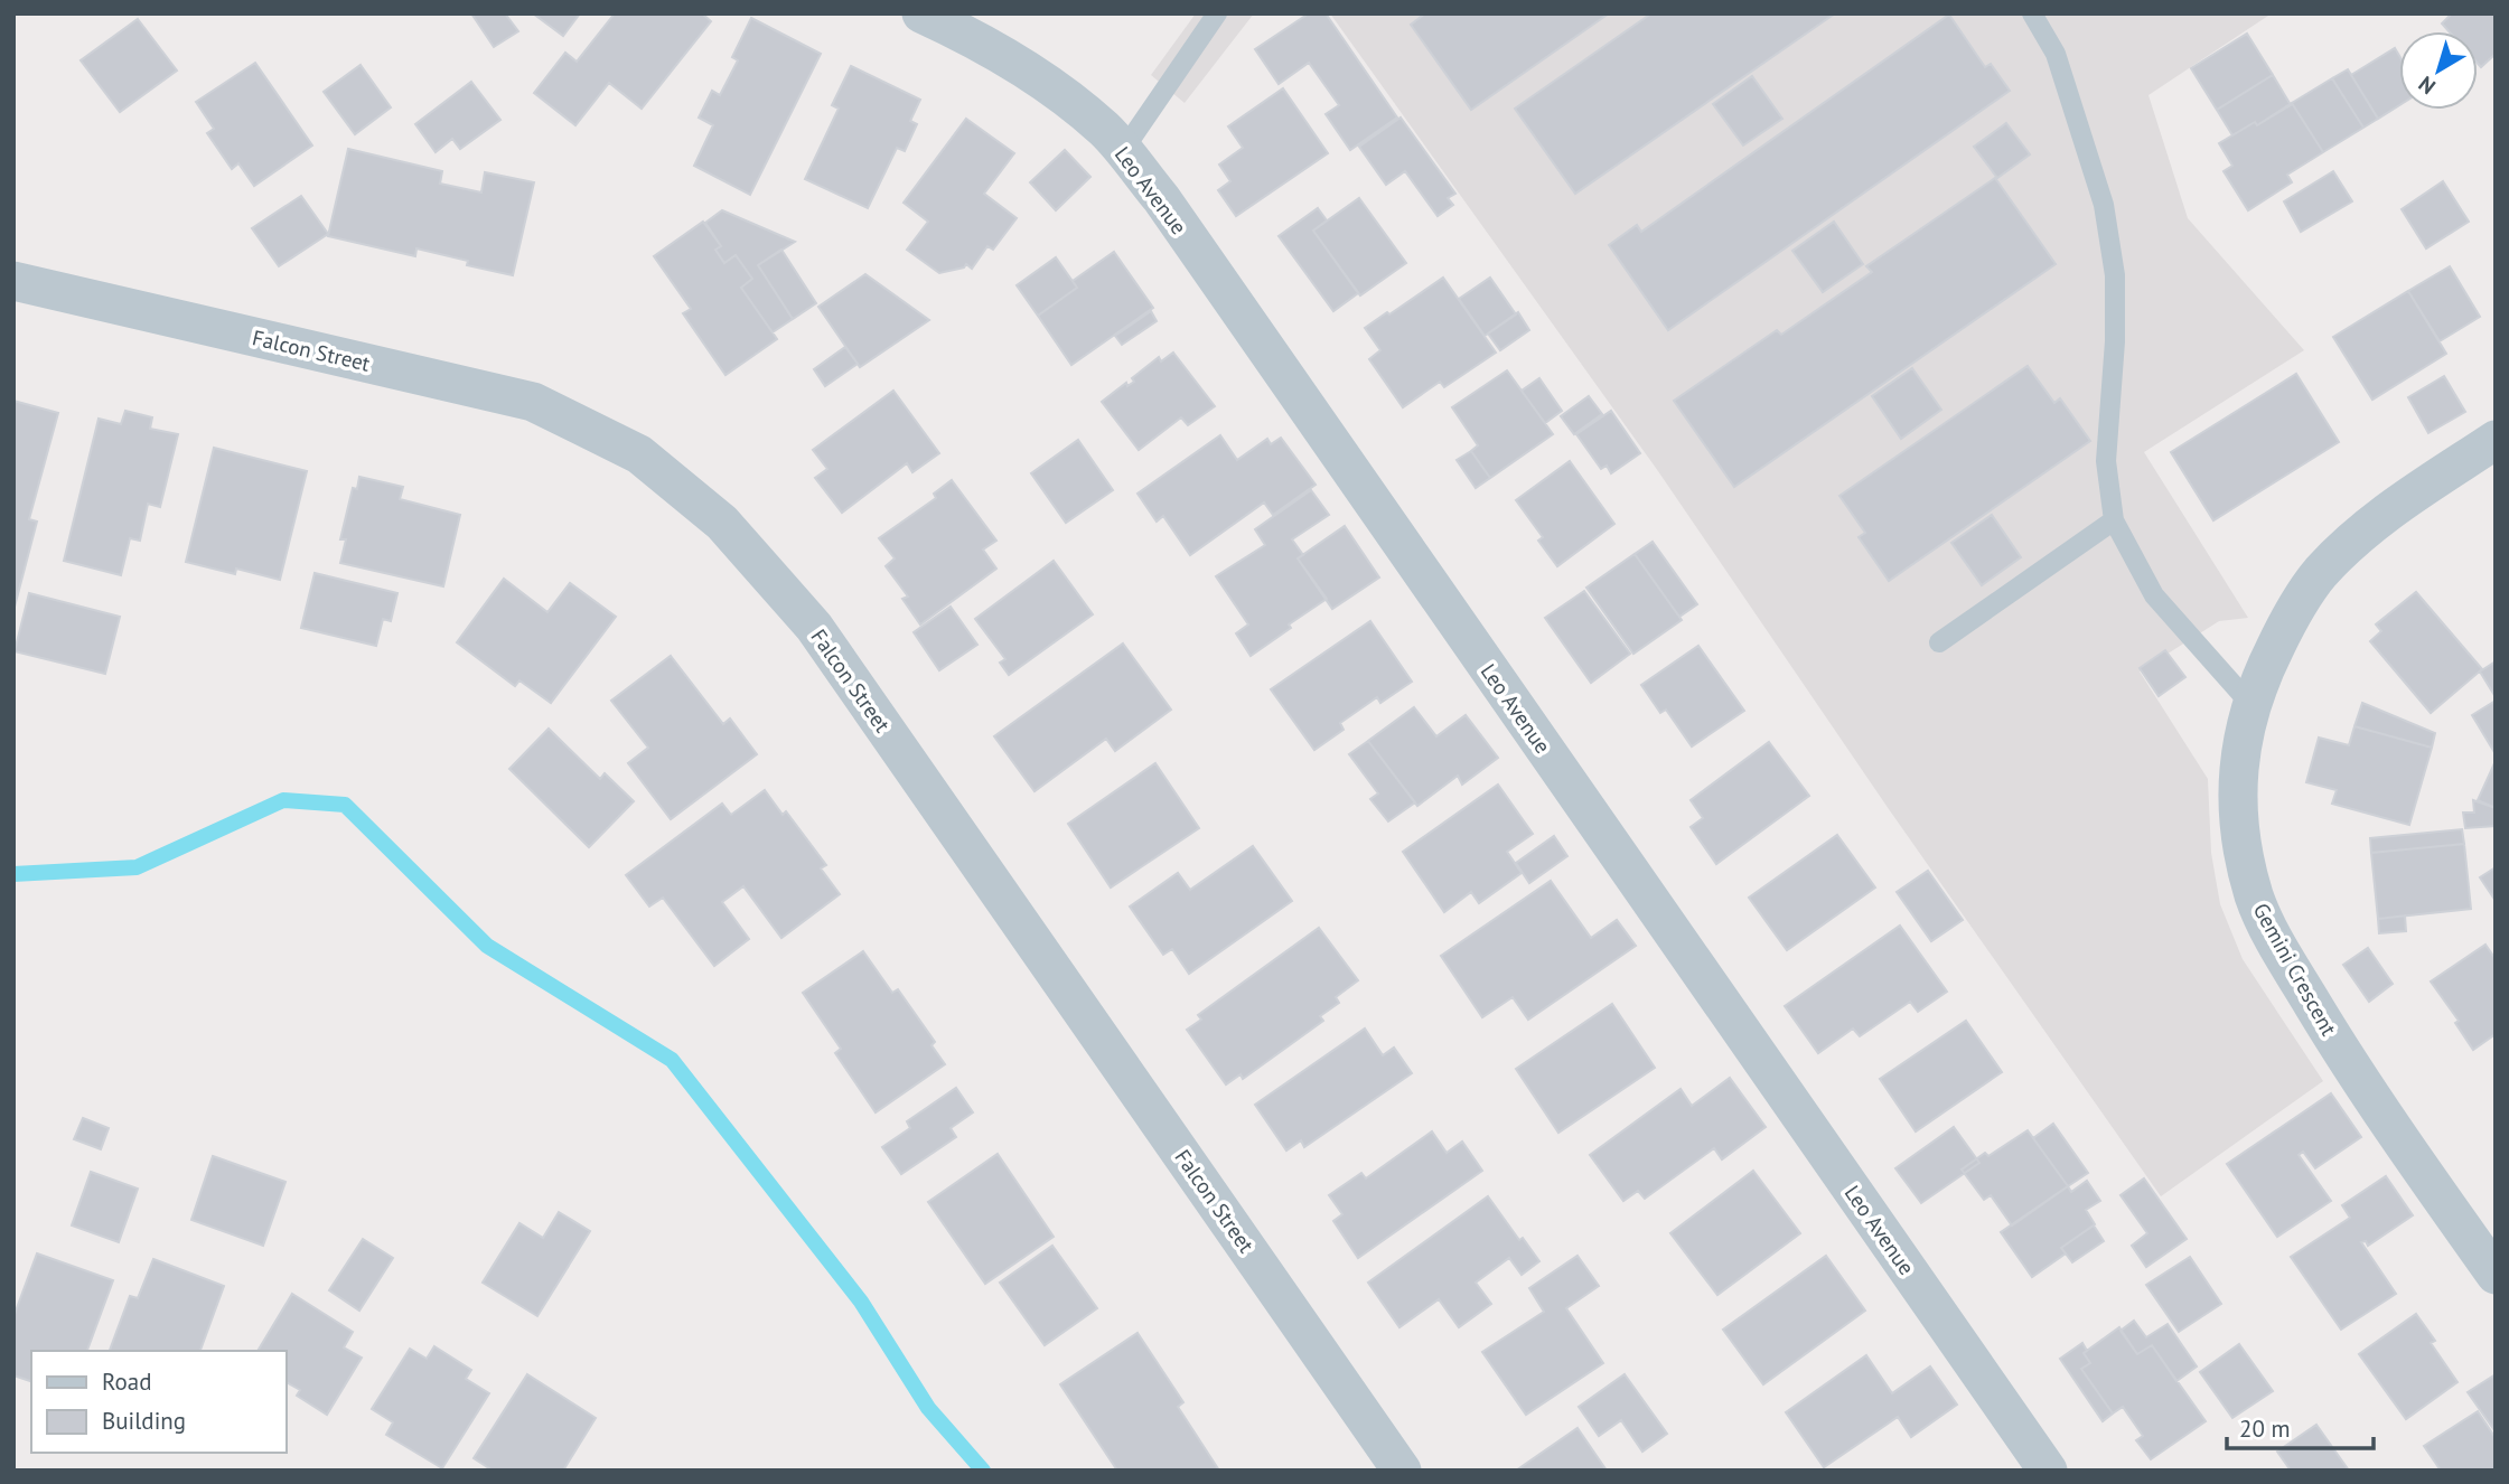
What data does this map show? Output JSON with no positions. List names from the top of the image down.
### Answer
{
  "streets": {
    "street": ["Leo Avenue", "Falcon Street", "Gemini Crescent"]
  },
  "legend": ["Road", "Building"],
  "scale_bar": "20 m",
  "north": "bottom left"
}
